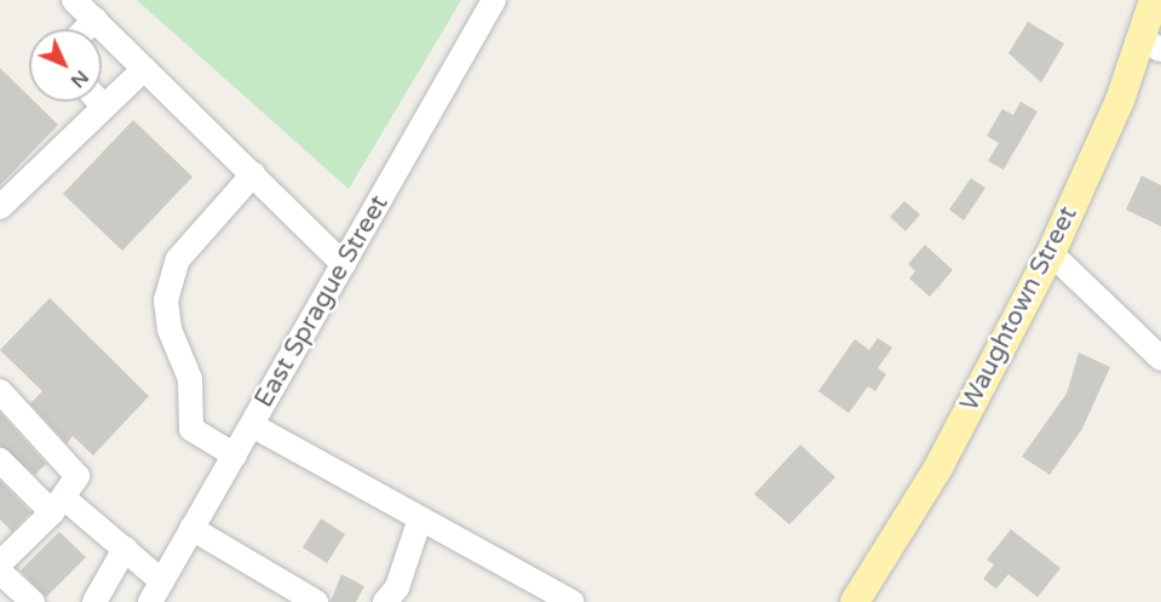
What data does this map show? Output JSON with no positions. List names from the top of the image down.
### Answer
{
  "streets": {
    "main road": ["Waughtown Street"],
    "street": ["East Sprague Street"]
  },
  "north": "bottom right"
}
